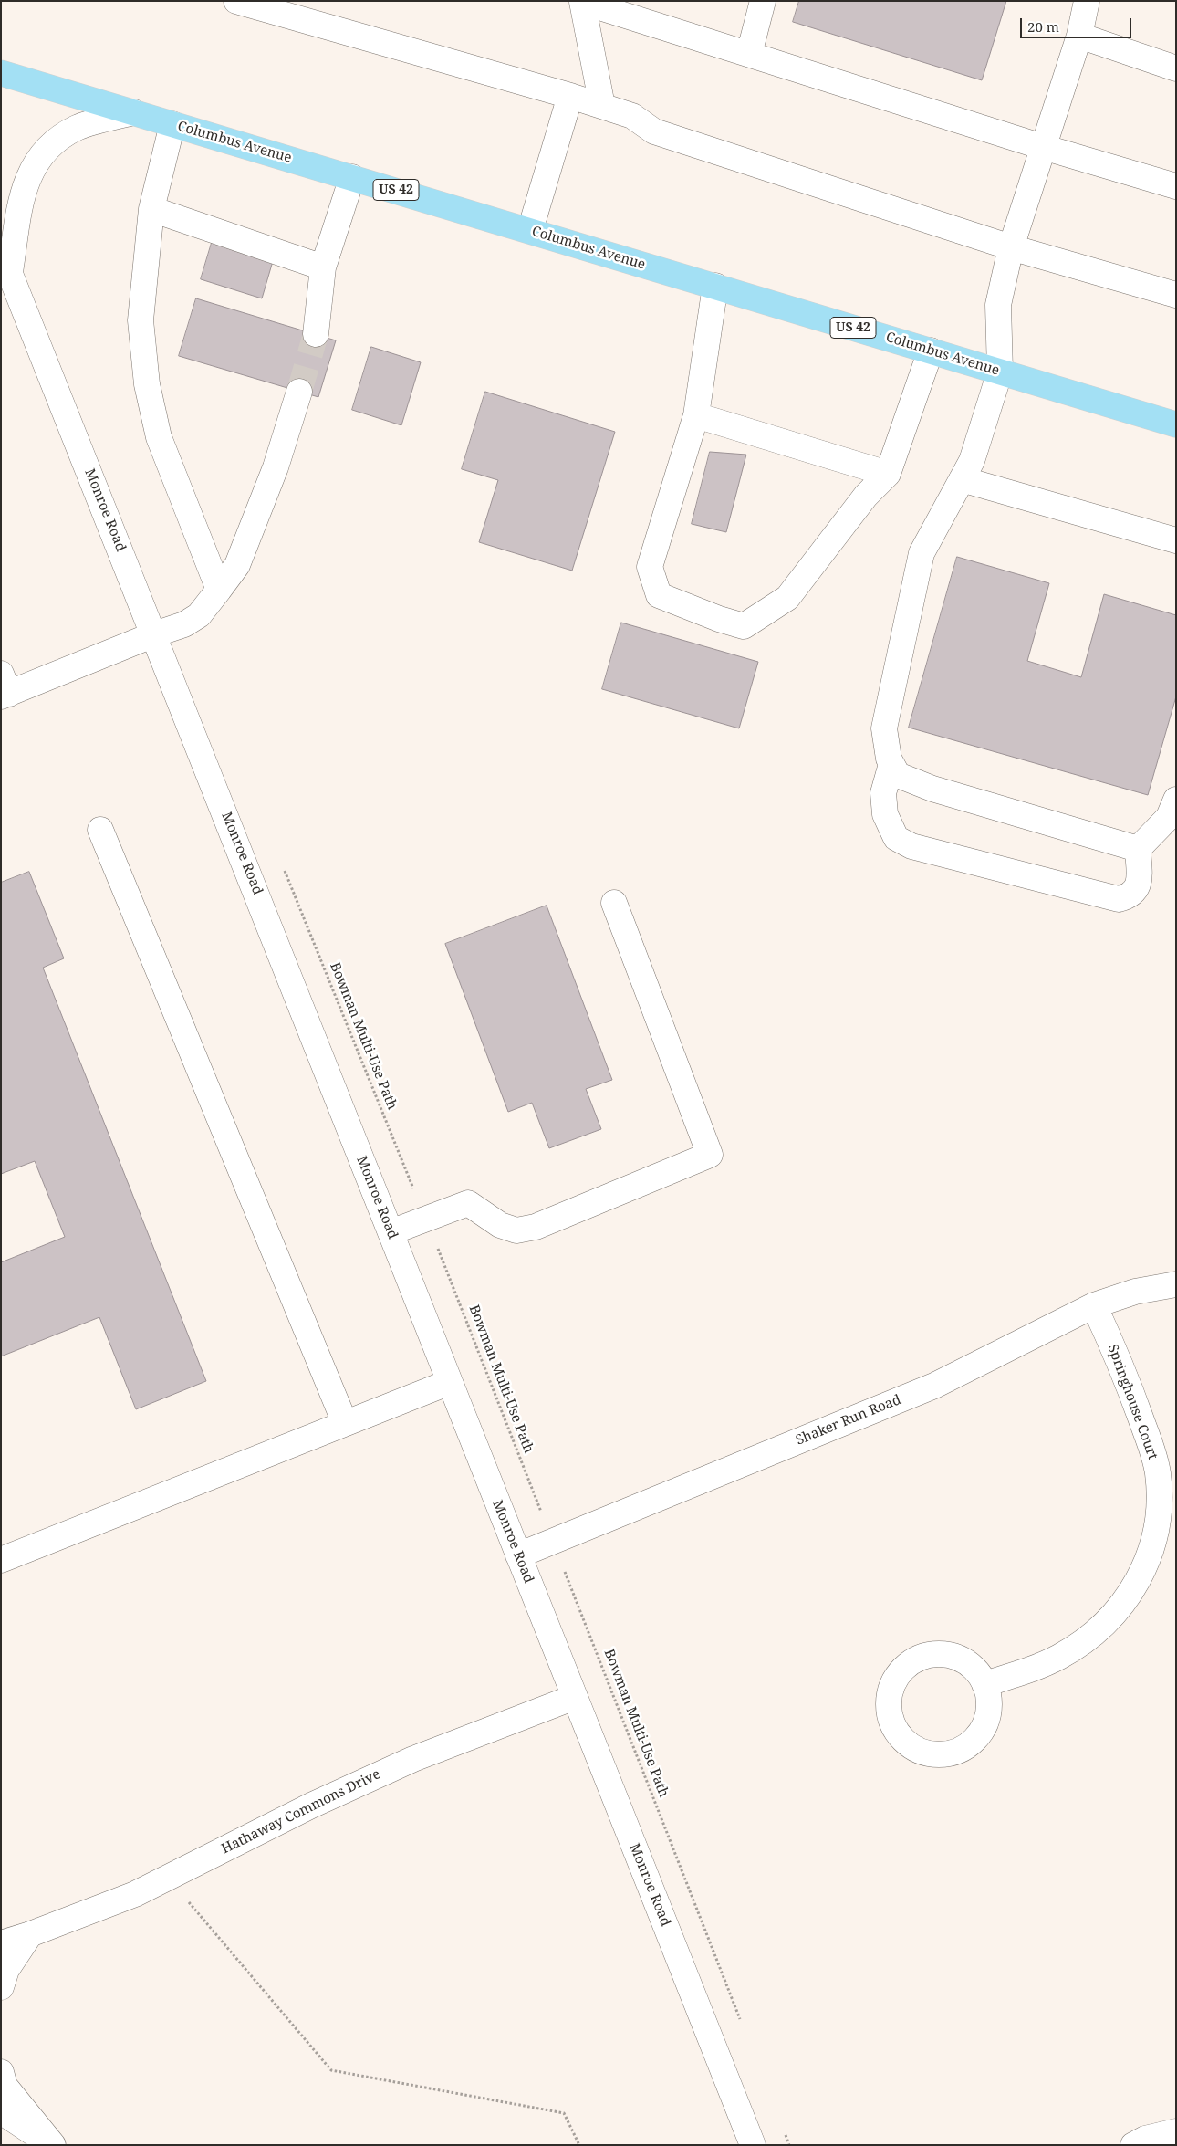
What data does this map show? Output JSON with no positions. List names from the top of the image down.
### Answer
{
  "streets": {
    "main road": ["Columbus Avenue", "US 42"],
    "street": [
      "Monroe Road",
      "Springhouse Court",
      "Shaker Run Road",
      "Hathaway Commons Drive"
    ],
    "path": ["Bowman Multi-Use Path"]
  },
  "crossings": [
    ["Monroe Road", "Shaker Run Road"],
    ["Monroe Road", "Hathaway Commons Drive"],
    ["Bowman Multi-Use Path", "Shaker Run Road"],
    ["Springhouse Court", "Shaker Run Road"]
  ],
  "scale_bar": "20 m"
}
